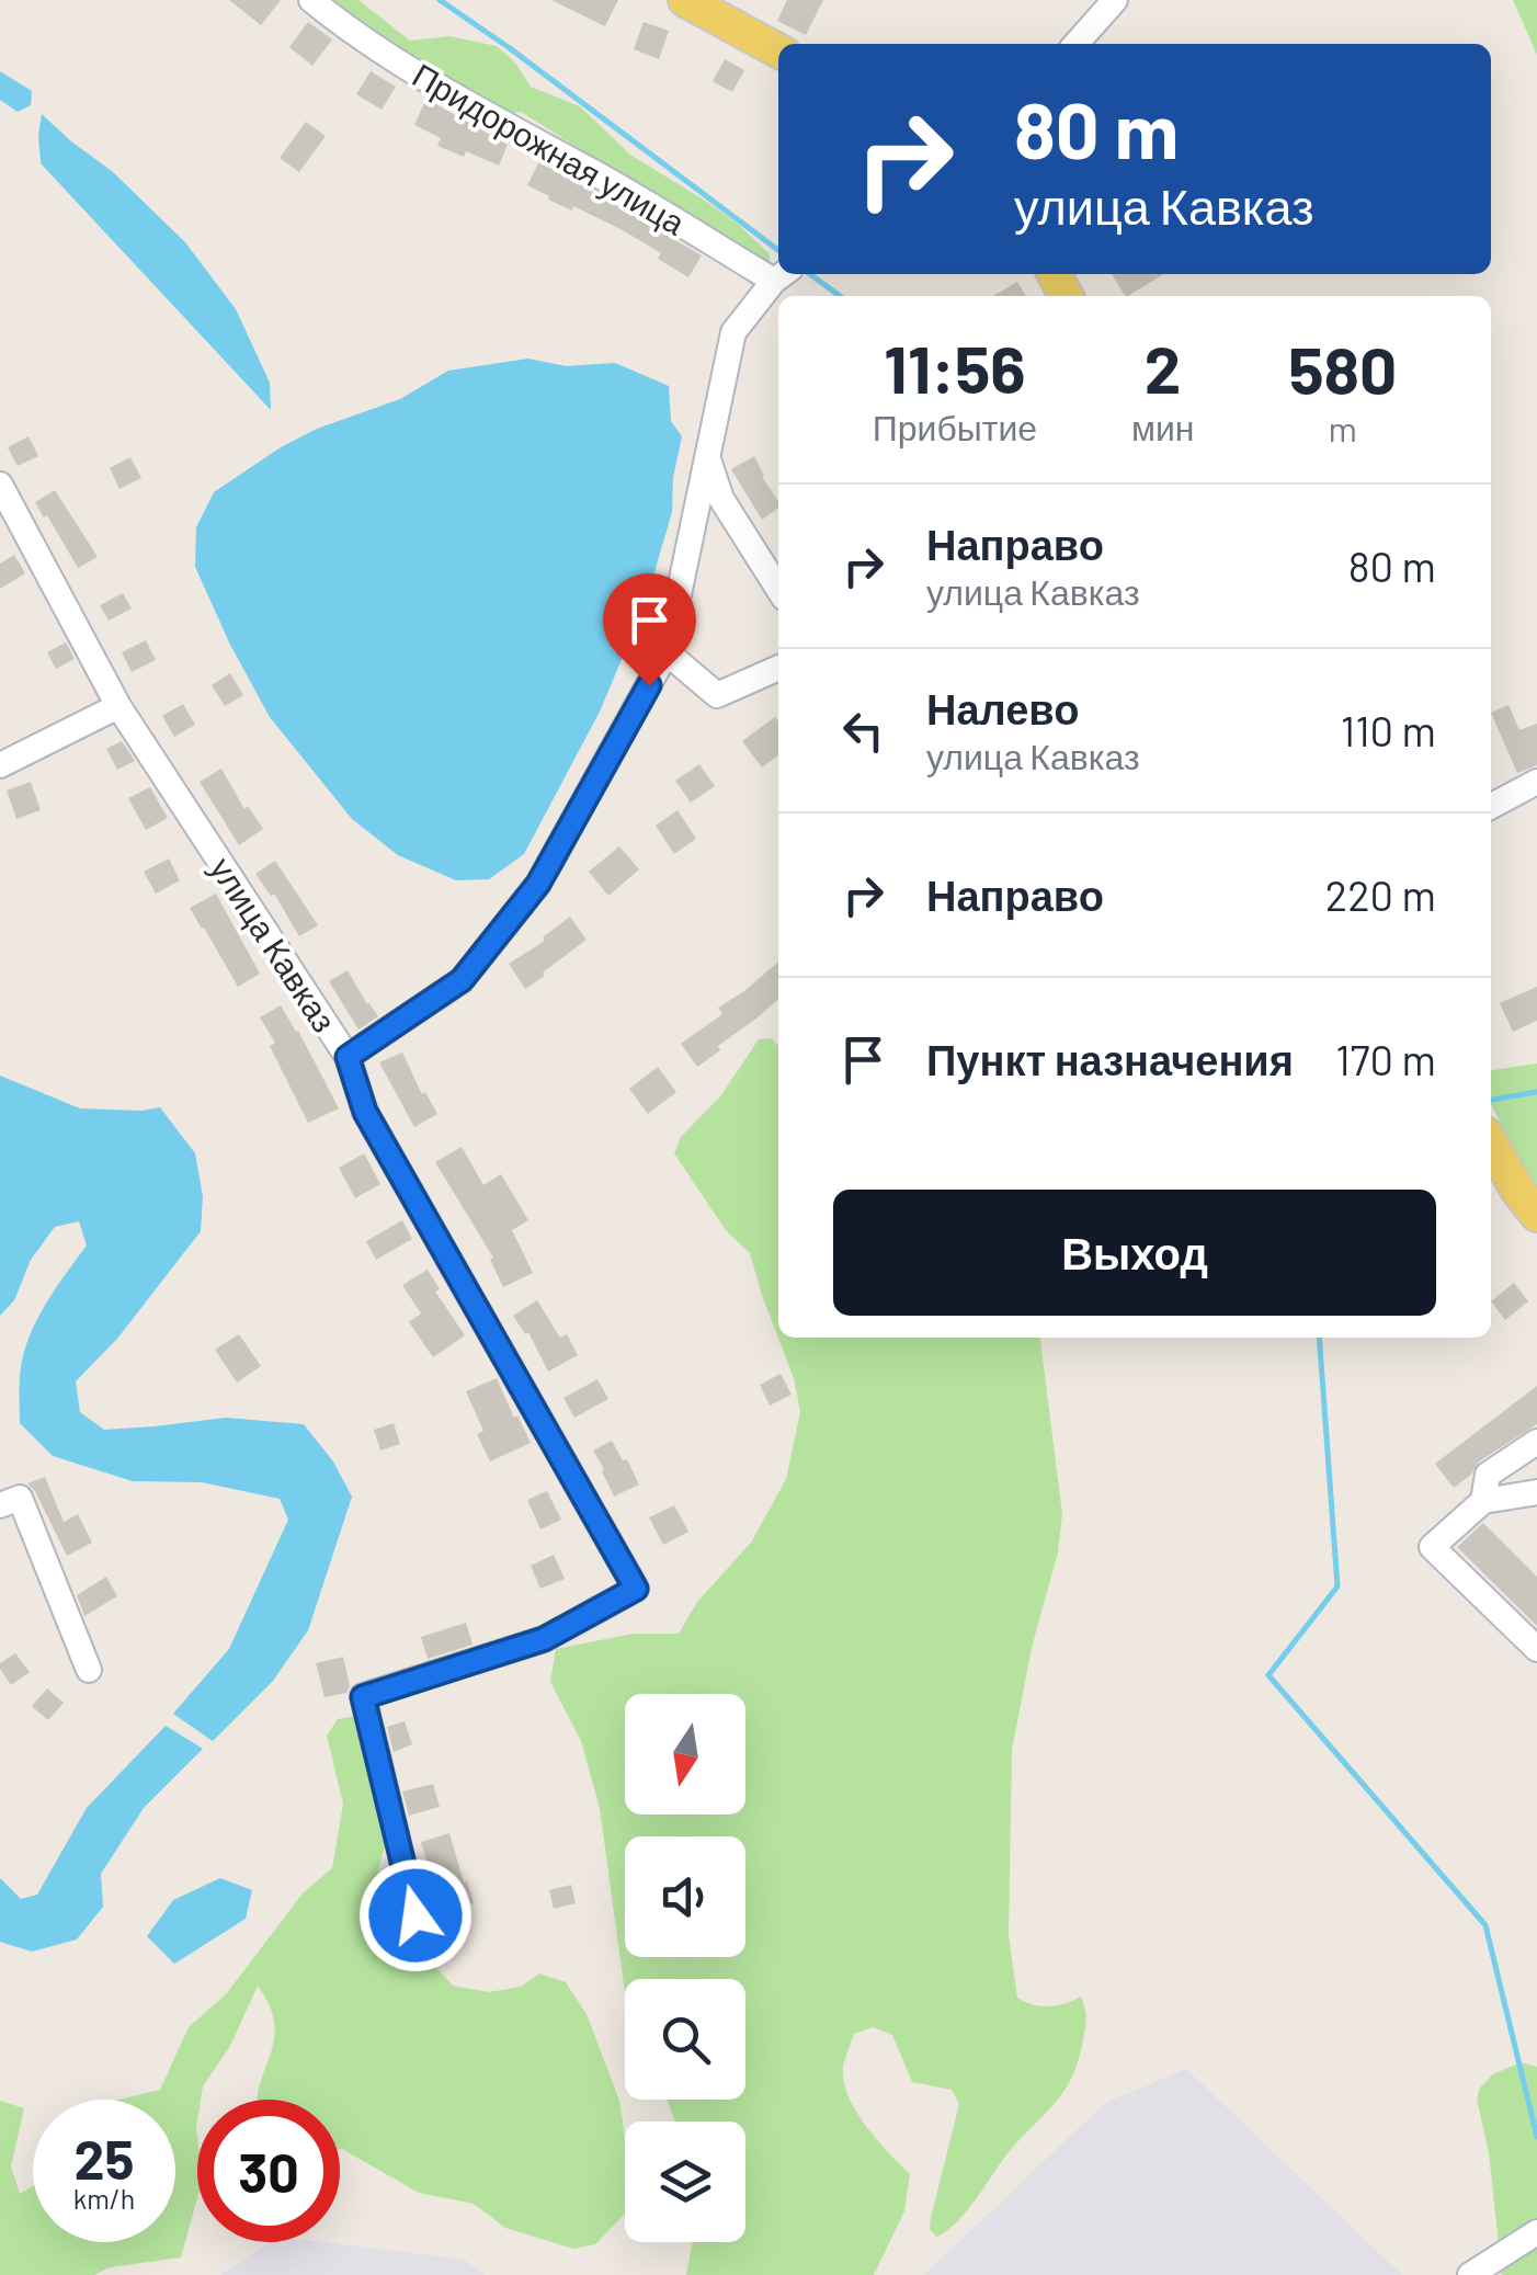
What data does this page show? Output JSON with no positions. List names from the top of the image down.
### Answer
{
  "streets": {
    "street": ["Придорожная улица", "улица Кавказ"]
  },
  "north": "bottom",
  "page": {
    "turn": ["80 m", "улица Кавказ"],
    "eta": [
      "11:56",
      "Прибытие",
      "2",
      "мин",
      "580",
      "m"
    ],
    "list": [
      {
        "name": "Направо",
        "note": "улица Кавказ",
        "value": "80 m"
      },
      {
        "name": "Налево",
        "note": "улица Кавказ",
        "value": "110 m"
      },
      {
        "name": "Направо",
        "value": "220 m"
      },
      {
        "name": "Пункт назначения",
        "value": "170 m"
      }
    ],
    "buttons": "Выход",
    "speed": "25 km/h",
    "limit": "30"
  }
}
